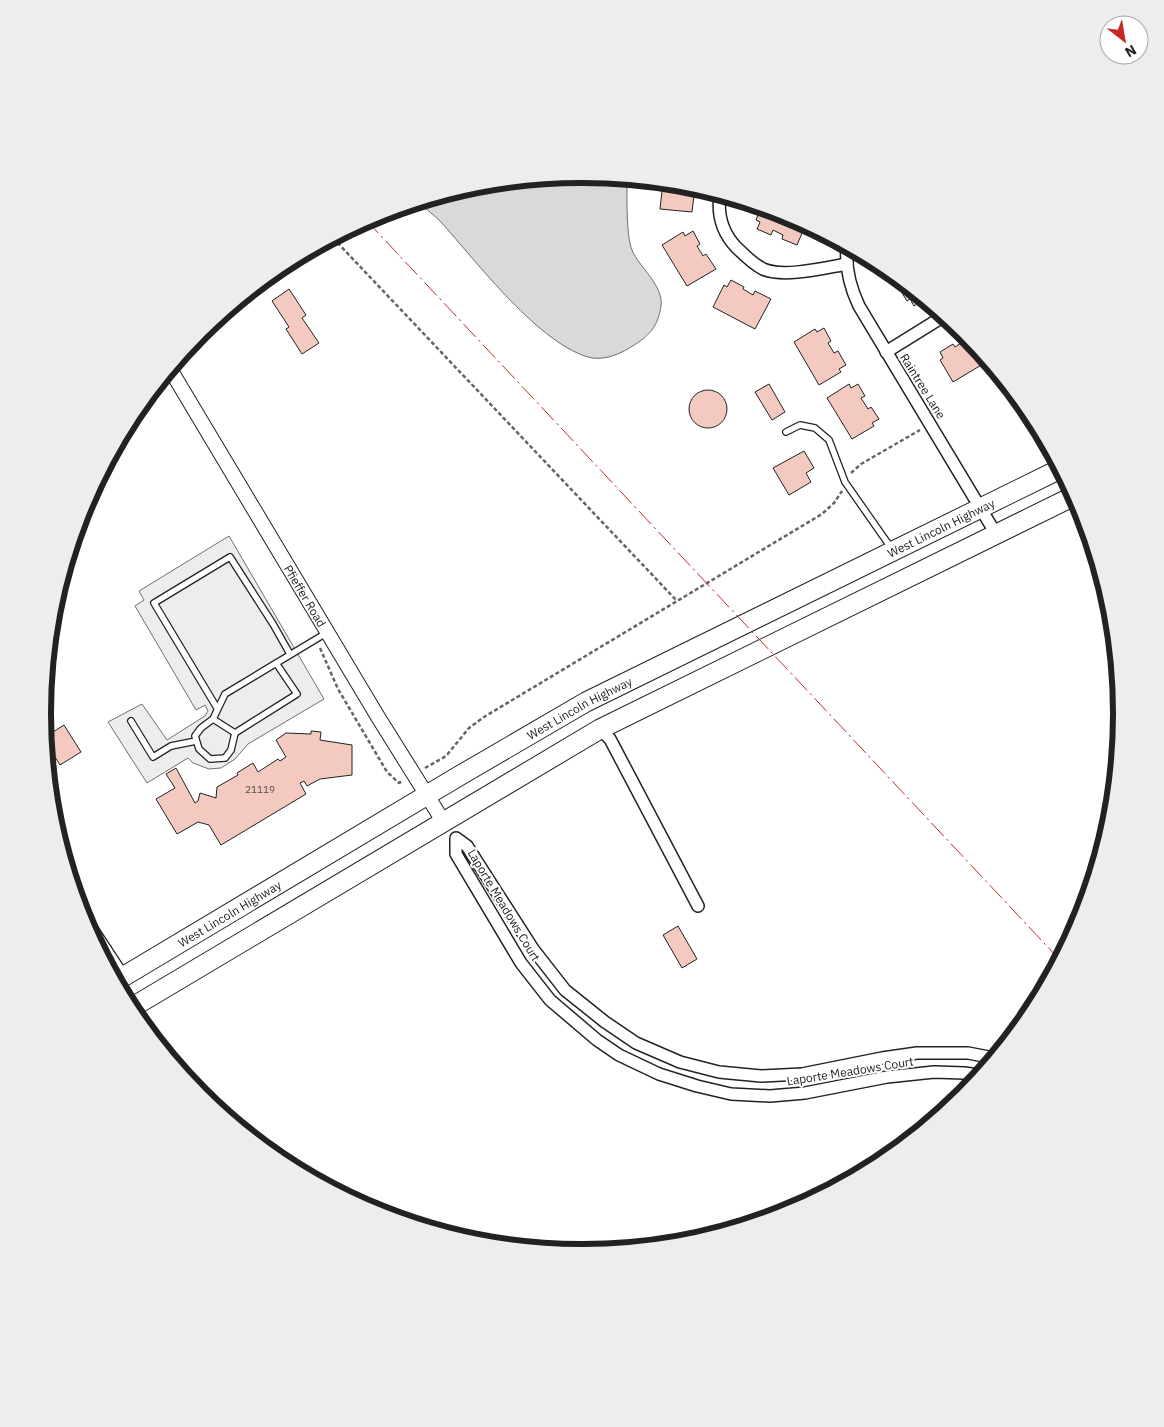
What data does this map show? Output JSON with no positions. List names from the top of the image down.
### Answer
{
  "streets": {
    "main road": ["West Lincoln Highway"],
    "street": ["Raintree Lane", "Pfieffer Road", "Laporte Meadows Court"]
  },
  "crossings": [
    ["Raintree Lane", "West Lincoln Highway"],
    ["West Lincoln Highway", "Pfieffer Road"],
    ["Pfieffer Road", "Laporte Meadows Court"]
  ],
  "house_numbers": ["21119"],
  "north": "bottom right"
}
